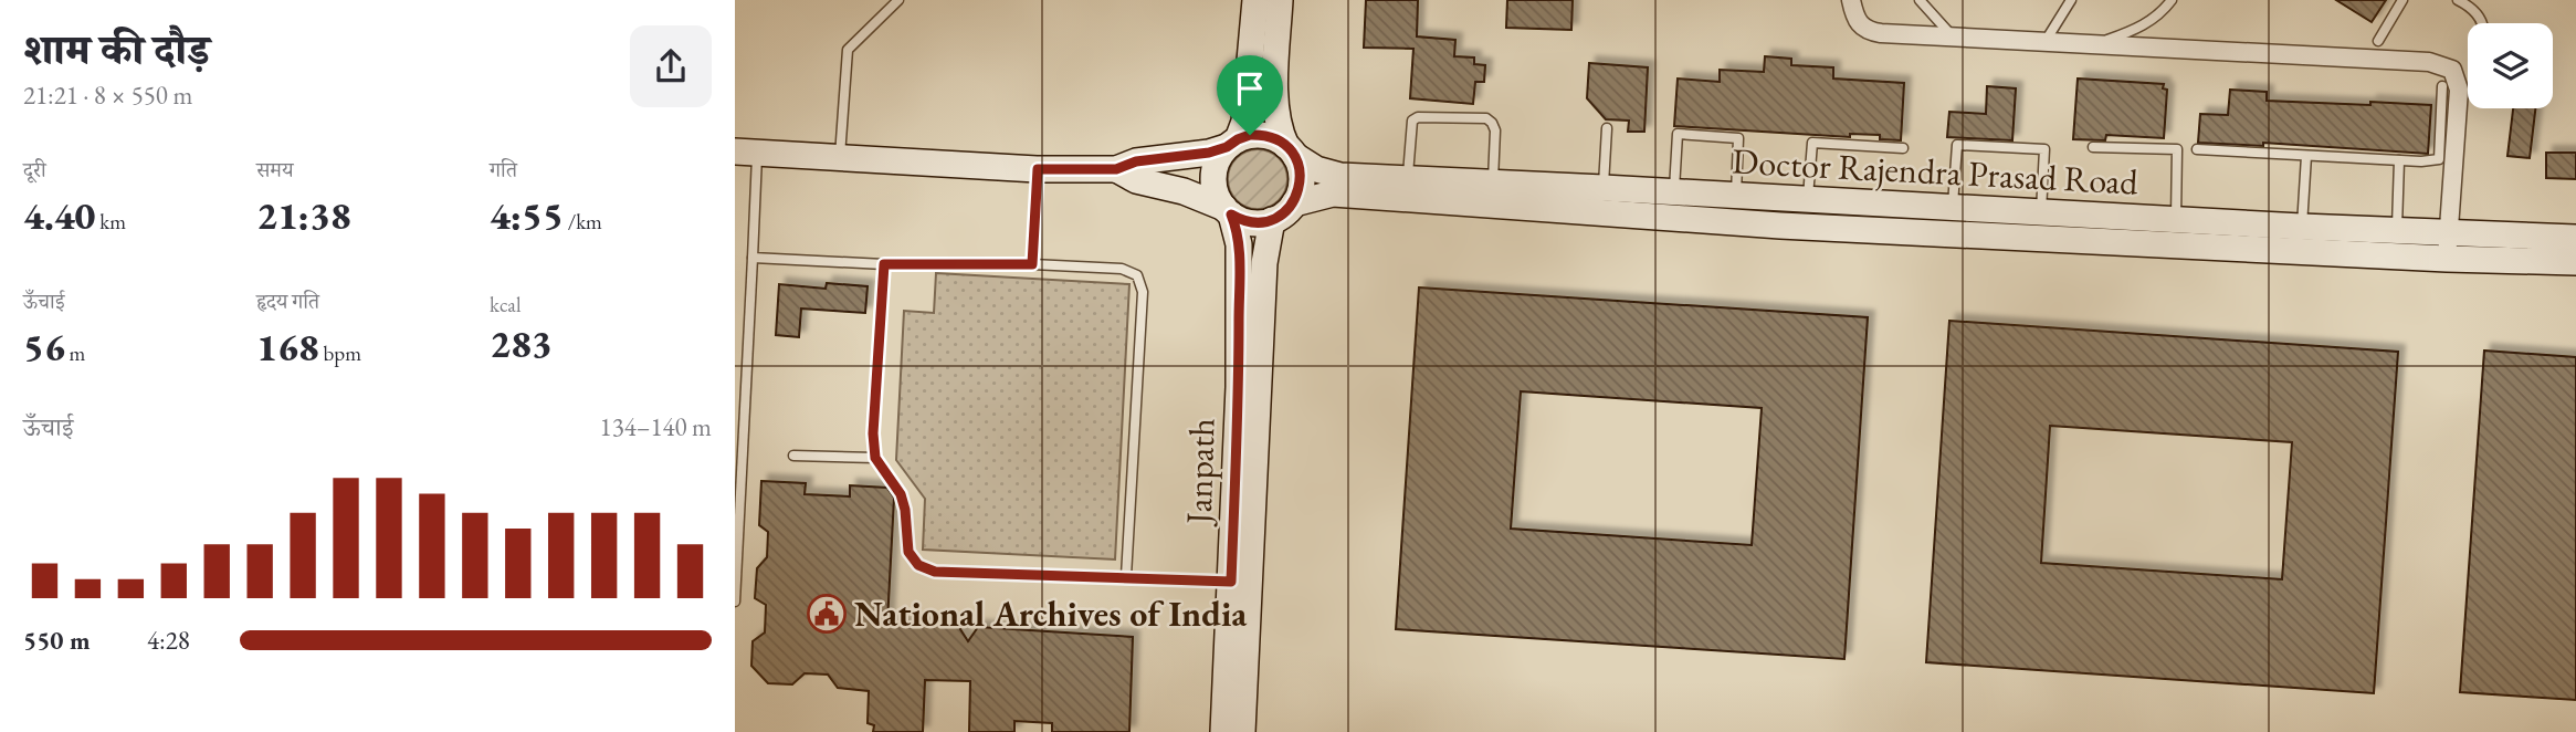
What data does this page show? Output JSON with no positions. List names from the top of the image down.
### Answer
{
  "streets": {
    "main road": ["Doctor Rajendra Prasad Road", "Janpath"]
  },
  "crossings": [
    ["Doctor Rajendra Prasad Road", "Janpath"]
  ],
  "places": {
    "public building": ["National Archives of India"]
  },
  "page": {
    "heading": ["शाम की दौड़", "21:21 · 8 × 550 m"],
    "stats": [
      ["दूरी", "4.40 km"],
      ["समय", "21:38"],
      ["गति", "4:55 /km"],
      ["ऊँचाई", "56 m"],
      ["हृदय गति", "168 bpm"],
      ["kcal", "283"]
    ],
    "chart": ["ऊँचाई", "134–140 m"],
    "list": [
      {
        "name": "550 m",
        "note": "4:28"
      }
    ]
  }
}
